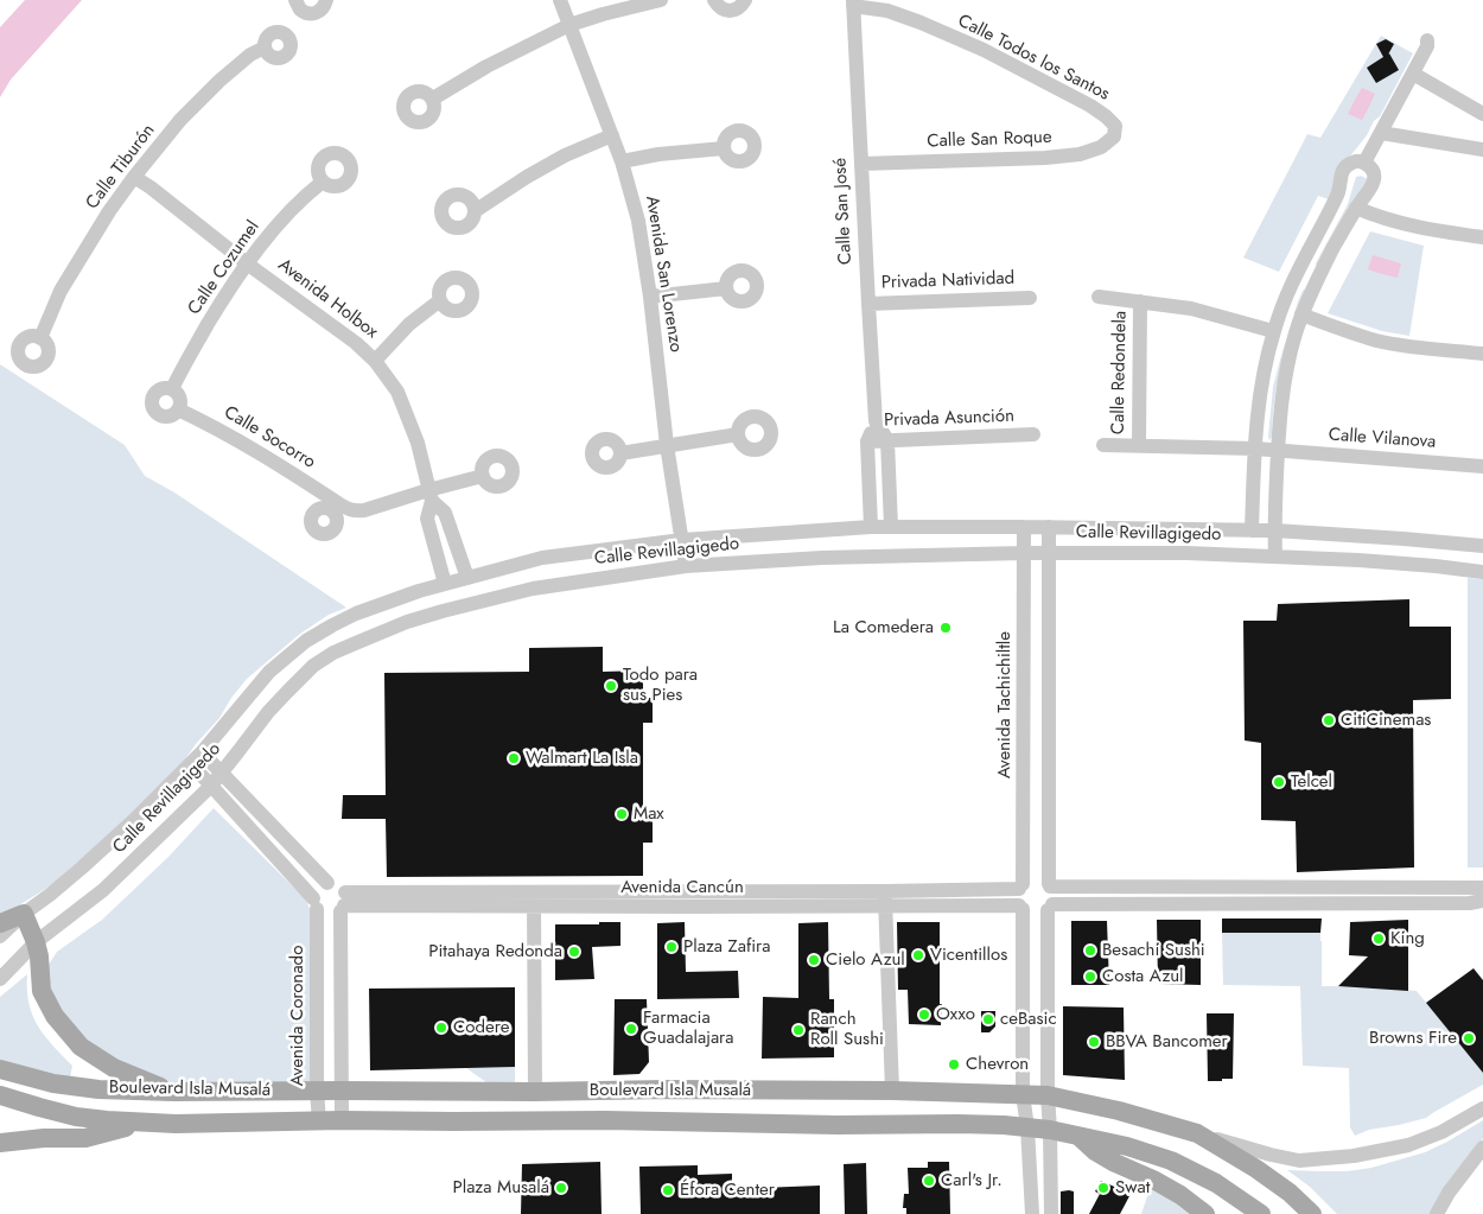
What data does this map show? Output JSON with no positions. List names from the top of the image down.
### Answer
{
  "streets": {
    "main road": ["Boulevard Isla Musalá"],
    "street": [
      "Calle Todos los Santos",
      "Calle San Roque",
      "Calle Tiburón",
      "Calle San José",
      "Calle Cozumel",
      "Avenida San Lorenzo",
      "Privada Natividad",
      "Avenida Holbox",
      "Calle Redondela",
      "Privada Asunción",
      "Calle Socorro",
      "Calle Vilanova",
      "Calle Revillagigedo",
      "Avenida Tachichiltle",
      "Avenida Cancún",
      "Avenida Coronado"
    ]
  },
  "crossings": [
    ["Calle Todos los Santos", "Calle San Roque"],
    ["Calle Todos los Santos", "Calle San José"],
    ["Calle San Roque", "Calle San José"],
    ["Calle Tiburón", "Avenida Holbox"],
    ["Calle San José", "Privada Natividad"],
    ["Calle San José", "Privada Asunción"],
    ["Calle San José", "Calle Revillagigedo"],
    ["Calle Cozumel", "Avenida Holbox"],
    ["Calle Cozumel", "Calle Socorro"],
    ["Avenida San Lorenzo", "Calle Revillagigedo"],
    ["Avenida Holbox", "Calle Socorro"],
    ["Avenida Holbox", "Calle Revillagigedo"],
    ["Calle Redondela", "Calle Vilanova"],
    ["Calle Revillagigedo", "Avenida Tachichiltle"],
    ["Avenida Tachichiltle", "Avenida Cancún"],
    ["Avenida Cancún", "Avenida Coronado"],
    ["Avenida Coronado", "Boulevard Isla Musalá"]
  ],
  "places": [
    "La Comedera",
    "Todo para sus Pies",
    "CitiCinemas",
    "Walmart La Isla",
    "Telcel",
    "Max",
    "King",
    "Plaza Zafira",
    "Besachi Sushi",
    "Pitahaya Redonda",
    "Vicentillos",
    "Cielo Azul",
    "Costa Azul",
    "Oxxo",
    "ceBasic",
    "Codere",
    "Farmacia Guadalajara",
    "Ranch Roll Sushi",
    "Browns Fire",
    "BBVA Bancomer",
    "Chevron",
    "Carl's Jr.",
    "Plaza Musalá",
    "Swat",
    "Éfora Center"
  ]
}
